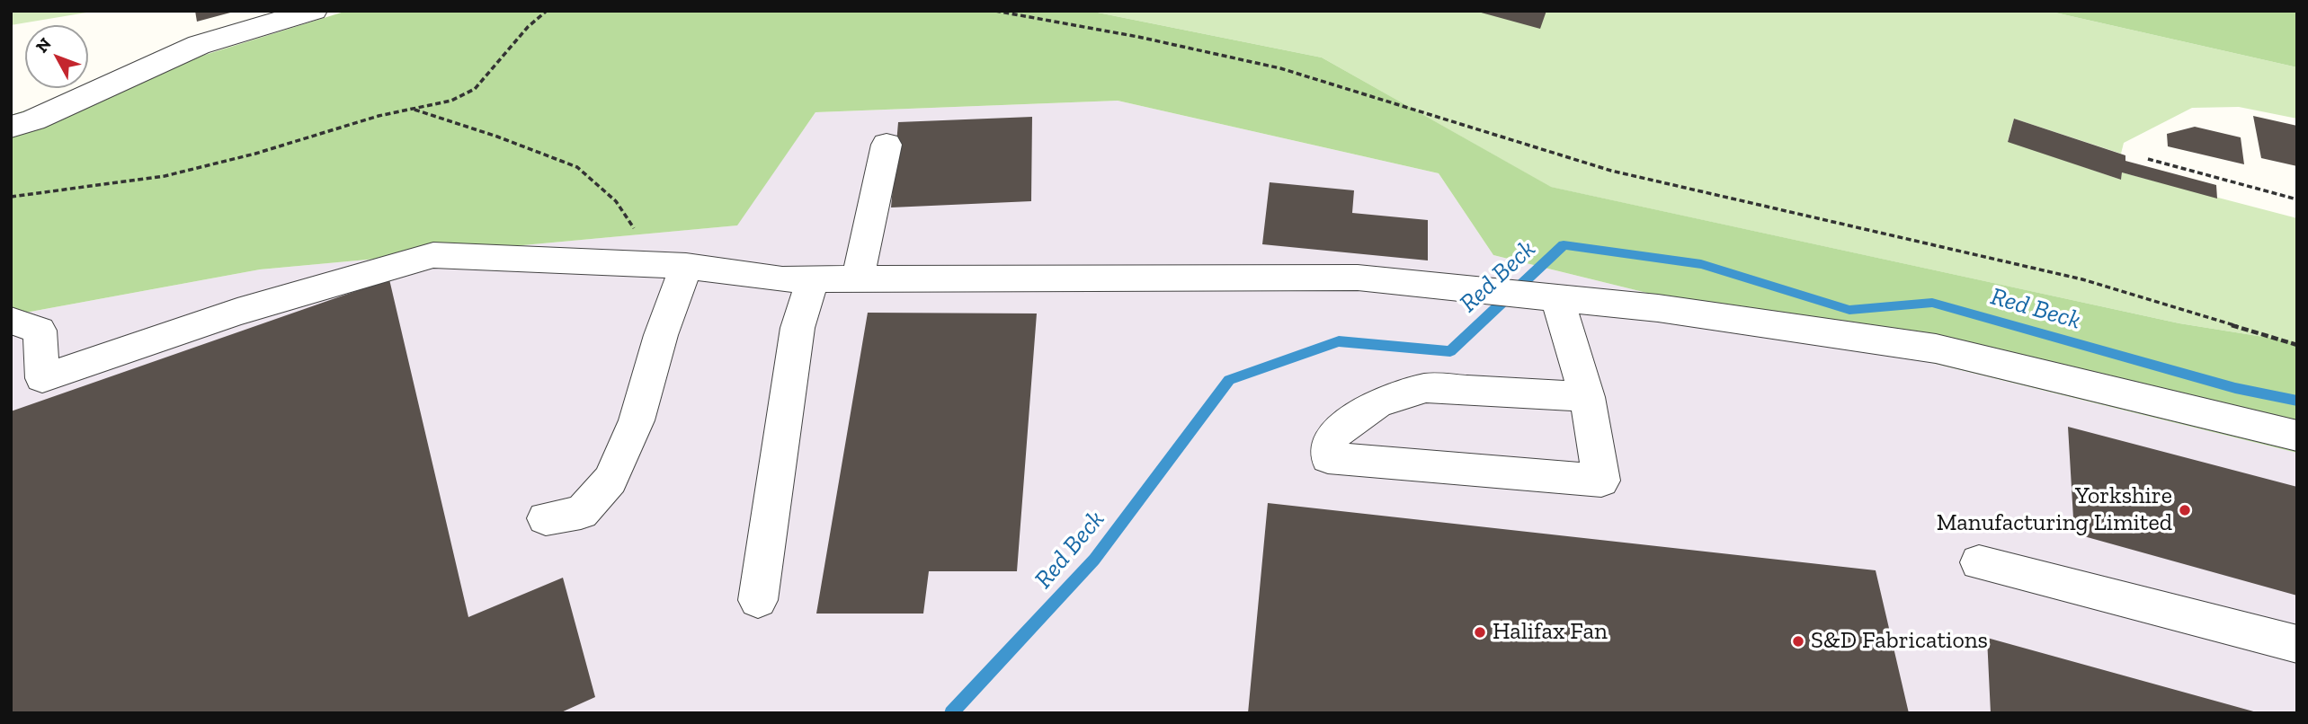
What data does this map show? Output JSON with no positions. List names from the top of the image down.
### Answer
{
  "water": ["Red Beck"],
  "places": ["Yorkshire Manufacturing Limited", "Halifax Fan", "S&D Fabrications"],
  "north": "top left"
}
